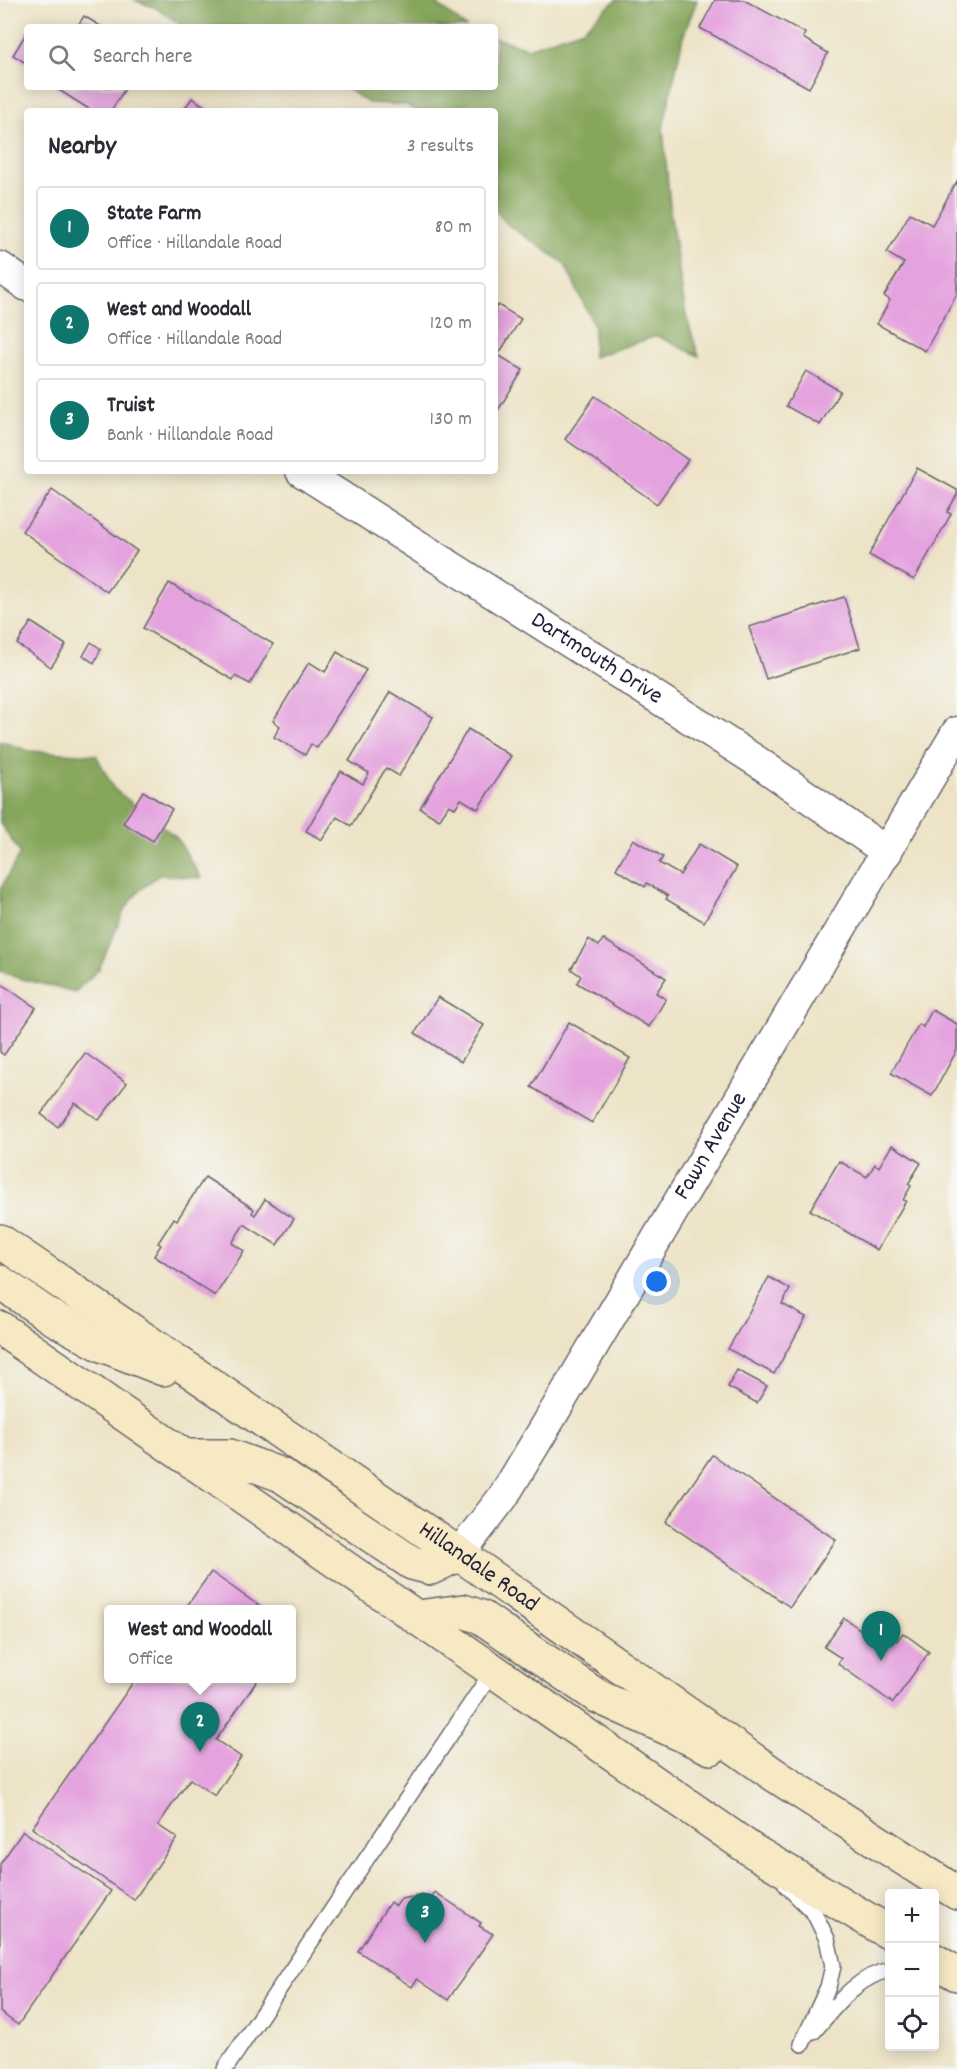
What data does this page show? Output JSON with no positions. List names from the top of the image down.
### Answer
{
  "streets": {
    "main road": ["Hillandale Road"],
    "street": ["Dartmouth Drive", "Fawn Avenue"]
  },
  "crossings": [
    ["Dartmouth Drive", "Fawn Avenue"],
    ["Fawn Avenue", "Hillandale Road"]
  ],
  "page": {
    "search": "Search here",
    "heading": ["Nearby", "3 results"],
    "list": [
      {
        "mark": "1",
        "name": "State Farm",
        "note": "Office · Hillandale Road",
        "value": "80 m"
      },
      {
        "mark": "2",
        "name": "West and Woodall",
        "note": "Office · Hillandale Road",
        "value": "120 m"
      },
      {
        "mark": "3",
        "name": "Truist",
        "note": "Bank · Hillandale Road",
        "value": "130 m"
      }
    ],
    "popup": ["West and Woodall", "Office"],
    "pins": ["1", "2", "3"],
    "map_buttons": ["+", "−"]
  }
}
